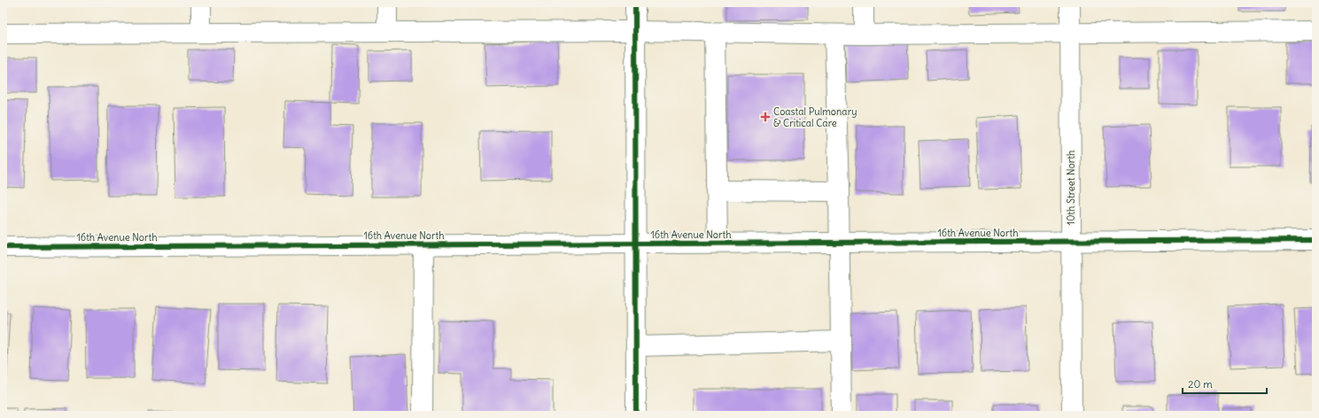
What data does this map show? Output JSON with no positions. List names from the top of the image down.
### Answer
{
  "streets": {
    "street": ["10th Street North", "16th Avenue North"]
  },
  "crossings": [
    ["10th Street North", "16th Avenue North"]
  ],
  "places": {
    "health": ["Coastal Pulmonary & Critical Care"]
  },
  "scale_bar": "20 m"
}
